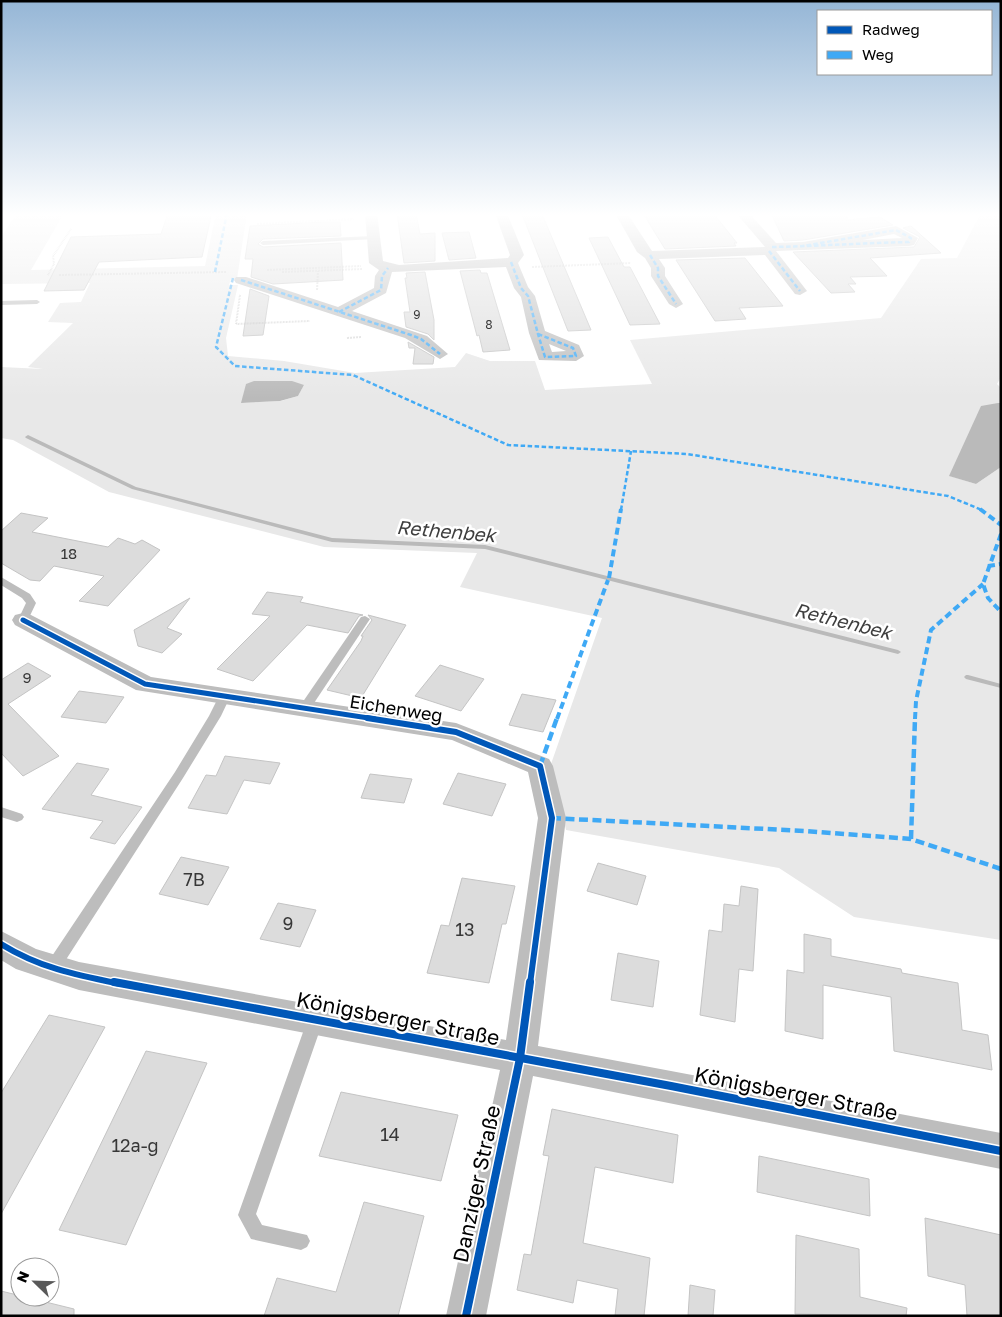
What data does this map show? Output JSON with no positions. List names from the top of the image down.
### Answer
{
  "streets": {
    "street": ["Eichenweg", "Königsberger Straße", "Danziger Straße"]
  },
  "crossings": [
    ["Eichenweg", "Königsberger Straße"],
    ["Eichenweg", "Danziger Straße"],
    ["Königsberger Straße", "Danziger Straße"]
  ],
  "water": ["Rethenbek"],
  "house_numbers": [
    "9",
    "8",
    "18",
    "9",
    "7B",
    "9",
    "13",
    "14",
    "12a-g"
  ],
  "legend": ["Radweg", "Weg"],
  "north": "top left"
}
